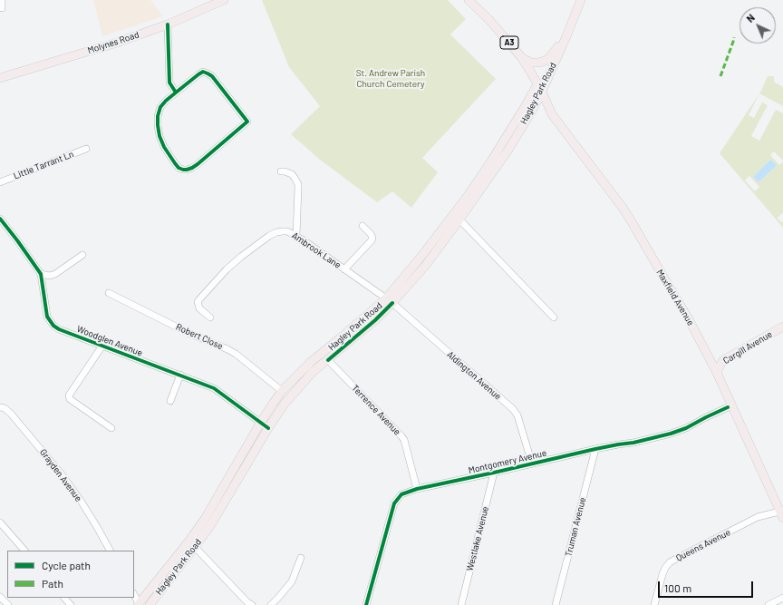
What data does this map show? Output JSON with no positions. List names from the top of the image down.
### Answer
{
  "streets": {
    "main road": [
      "Molynes Road",
      "A3",
      "Hagley Park Road",
      "Maxfield Avenue",
      "Cargill Avenue"
    ],
    "street": [
      "Little Tarrant Ln",
      "Ambrook Lane",
      "Robert Close",
      "Woodglen Avenue",
      "Aldington Avenue",
      "Terrence Avenue",
      "Montgomery Avenue",
      "Grayden Avenue",
      "Truman Avenue",
      "Westlake Avenue",
      "Queens Avenue"
    ]
  },
  "crossings": [
    ["A3", "Hagley Park Road"],
    ["A3", "Maxfield Avenue"],
    ["Hagley Park Road", "Ambrook Lane"],
    ["Hagley Park Road", "Maxfield Avenue"],
    ["Hagley Park Road", "Robert Close"],
    ["Hagley Park Road", "Woodglen Avenue"],
    ["Hagley Park Road", "Aldington Avenue"],
    ["Hagley Park Road", "Terrence Avenue"],
    ["Ambrook Lane", "Aldington Avenue"],
    ["Maxfield Avenue", "Cargill Avenue"],
    ["Maxfield Avenue", "Queens Avenue"],
    ["Aldington Avenue", "Montgomery Avenue"],
    ["Terrence Avenue", "Montgomery Avenue"],
    ["Montgomery Avenue", "Truman Avenue"],
    ["Montgomery Avenue", "Westlake Avenue"]
  ],
  "parks": ["St. Andrew Parish Church Cemetery"],
  "legend": ["Cycle path", "Path"],
  "scale_bar": "100 m",
  "north": "top left"
}
